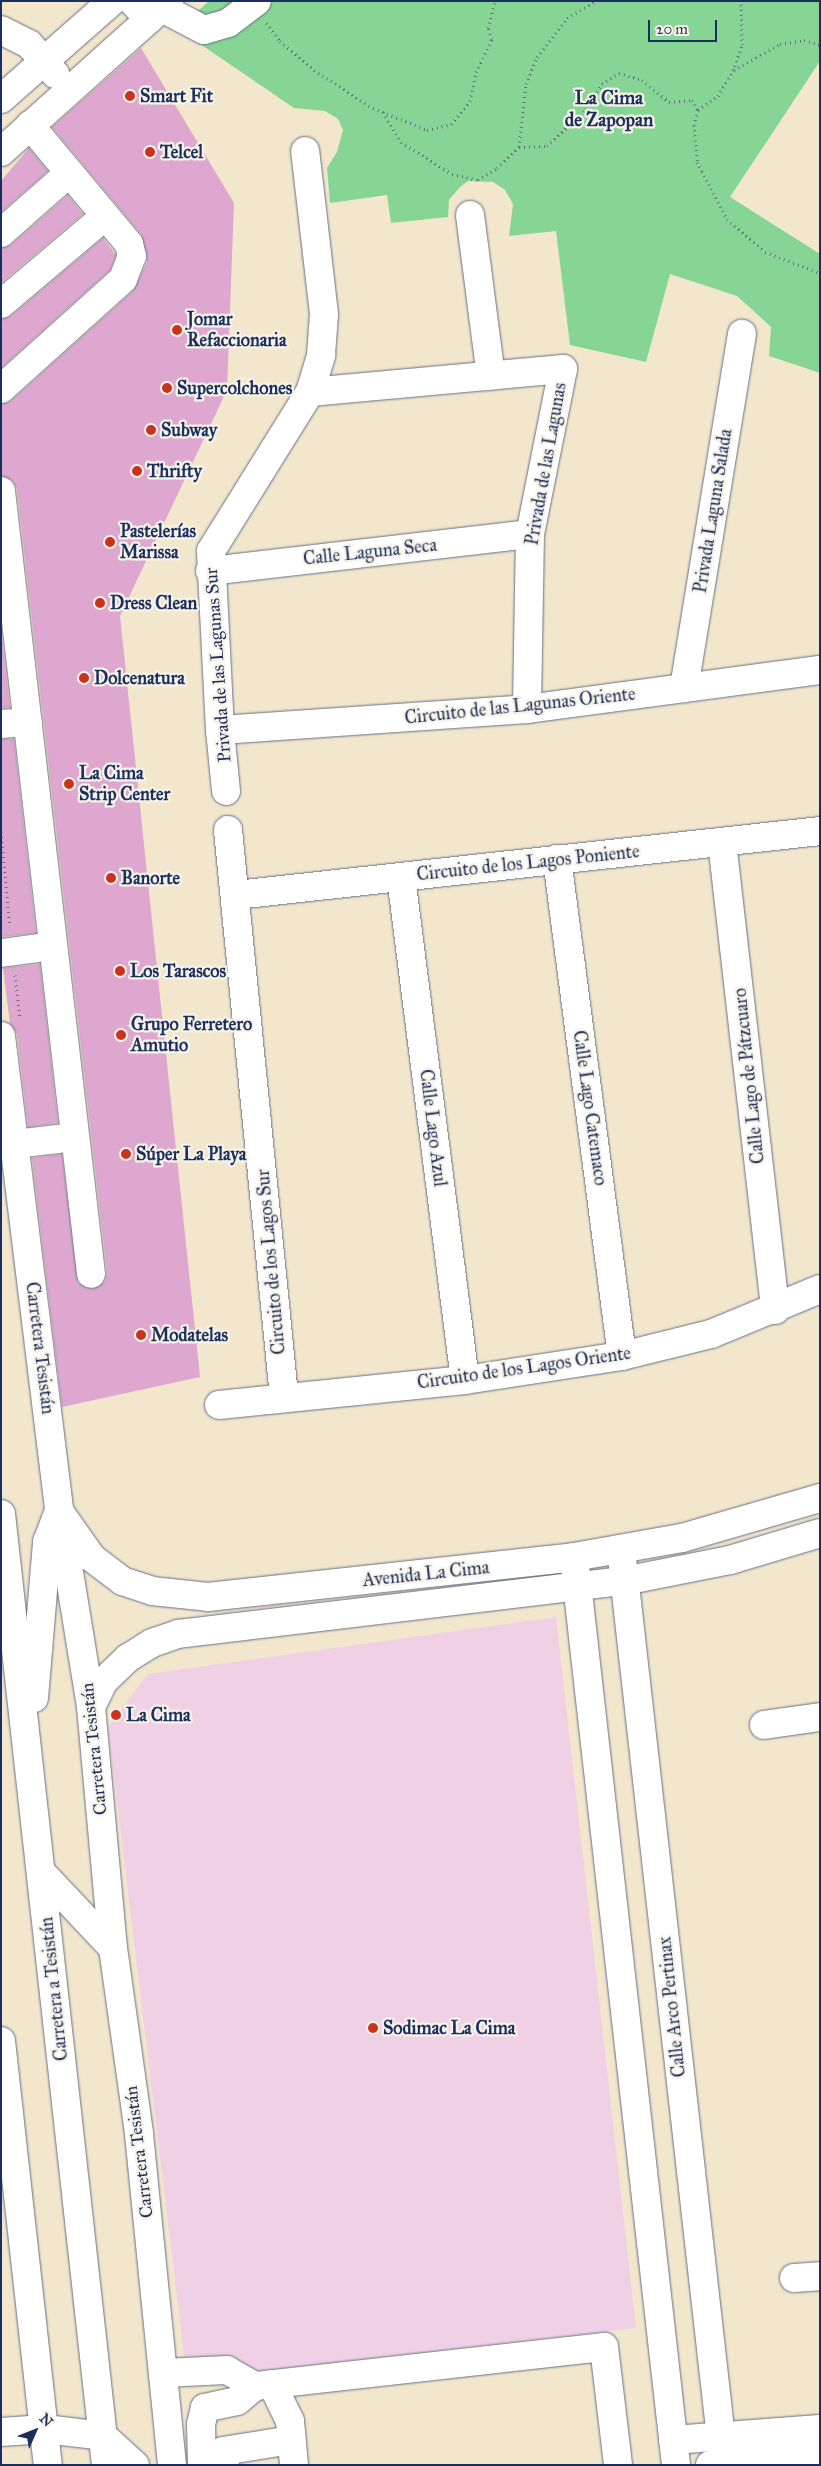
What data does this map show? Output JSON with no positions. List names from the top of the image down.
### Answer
{
  "streets": {
    "street": [
      "Privada de las Lagunas",
      "Privada Laguna Salada",
      "Calle Laguna Seca",
      "Privada de las Lagunas Sur",
      "Circuito de las Lagunas Oriente",
      "Circuito de los Lagos Poniente",
      "Calle Lago de Pátzcuaro",
      "Calle Lago Catemaco",
      "Calle Lago Azul",
      "Circuito de los Lagos Sur",
      "Carretera Tesistán",
      "Circuito de los Lagos Oriente",
      "Avenida La Cima",
      "Carretera a Tesistán",
      "Calle Arco Pertinax"
    ]
  },
  "crossings": [
    ["Privada de las Lagunas", "Calle Laguna Seca"],
    ["Privada de las Lagunas", "Circuito de las Lagunas Oriente"],
    ["Privada Laguna Salada", "Circuito de las Lagunas Oriente"],
    ["Calle Laguna Seca", "Privada de las Lagunas Sur"],
    ["Privada de las Lagunas Sur", "Circuito de las Lagunas Oriente"],
    ["Circuito de los Lagos Poniente", "Calle Lago de Pátzcuaro"],
    ["Circuito de los Lagos Poniente", "Calle Lago Catemaco"],
    ["Circuito de los Lagos Poniente", "Calle Lago Azul"],
    ["Circuito de los Lagos Poniente", "Circuito de los Lagos Sur"],
    ["Calle Lago de Pátzcuaro", "Circuito de los Lagos Oriente"],
    ["Calle Lago Catemaco", "Circuito de los Lagos Oriente"],
    ["Calle Lago Azul", "Circuito de los Lagos Oriente"],
    ["Circuito de los Lagos Sur", "Circuito de los Lagos Oriente"],
    ["Carretera Tesistán", "Avenida La Cima"],
    ["Avenida La Cima", "Calle Arco Pertinax"]
  ],
  "districts": ["La Cima de Zapopan"],
  "places": [
    "Smart Fit",
    "Telcel",
    "Jomar Refaccionaria",
    "Supercolchones",
    "Subway",
    "Thrifty",
    "Pastelerías Marissa",
    "Dress Clean",
    "Dolcenatura",
    "La Cima Strip Center",
    "Banorte",
    "Los Tarascos",
    "Grupo Ferretero Amutio",
    "Súper La Playa",
    "Modatelas",
    "La Cima",
    "Sodimac La Cima"
  ],
  "scale_bar": "20 m",
  "north": "top right"
}
